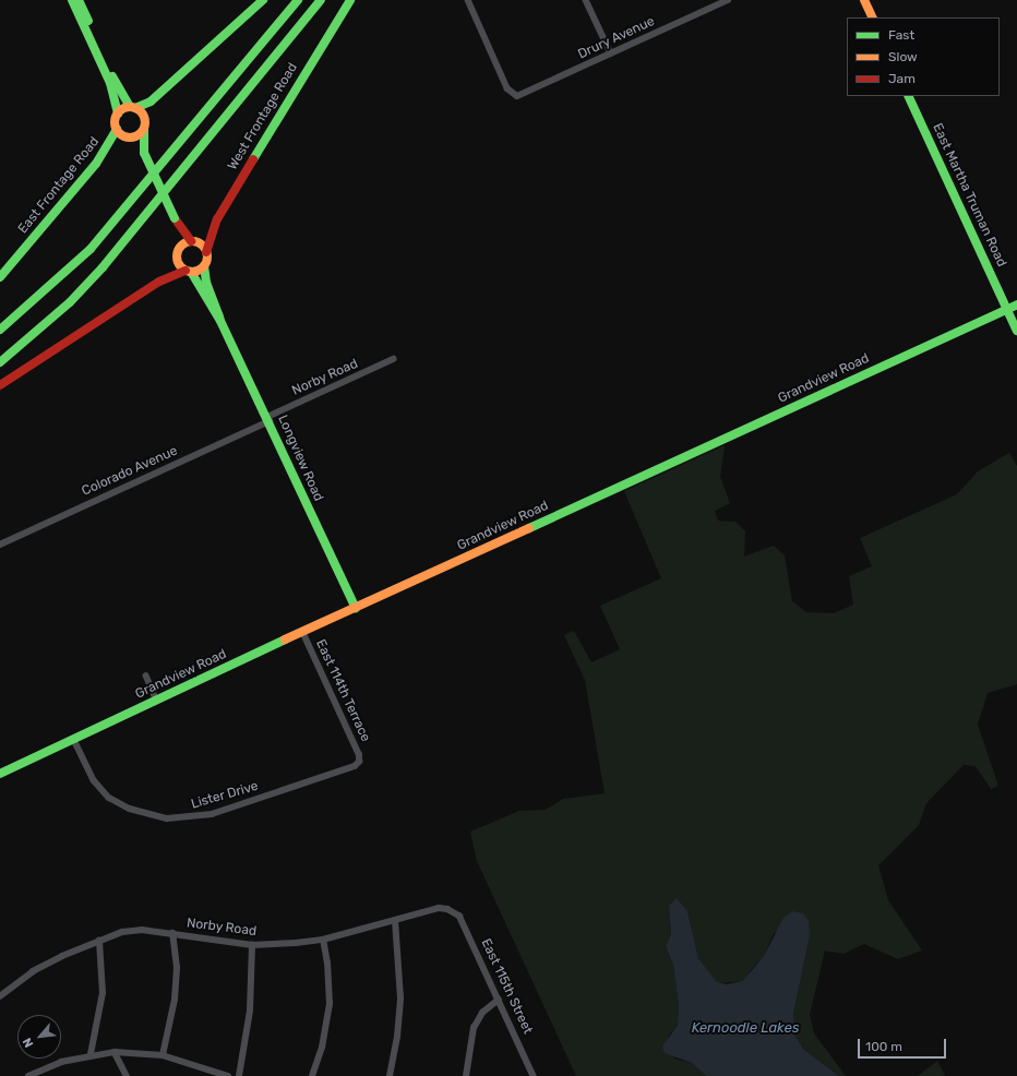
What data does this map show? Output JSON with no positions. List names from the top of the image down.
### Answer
{
  "streets": {
    "main road": [
      "West Frontage Road",
      "East Frontage Road",
      "East Martha Truman Road",
      "Grandview Road",
      "Longview Road"
    ],
    "street": [
      "Drury Avenue",
      "Norby Road",
      "Colorado Avenue",
      "East 114th Terrace",
      "Lister Drive",
      "East 115th Street"
    ]
  },
  "crossings": [
    ["West Frontage Road", "Longview Road"],
    ["East Martha Truman Road", "Grandview Road"],
    ["Norby Road", "Longview Road"],
    ["Norby Road", "Colorado Avenue"],
    ["Norby Road", "East 115th Street"],
    ["Grandview Road", "Longview Road"],
    ["Grandview Road", "East 114th Terrace"],
    ["Grandview Road", "Lister Drive"],
    ["Longview Road", "Colorado Avenue"],
    ["East 114th Terrace", "Lister Drive"]
  ],
  "water": ["Kernoodle Lakes"],
  "legend": ["Fast", "Slow", "Jam"],
  "scale_bar": "100 m",
  "north": "bottom left"
}
